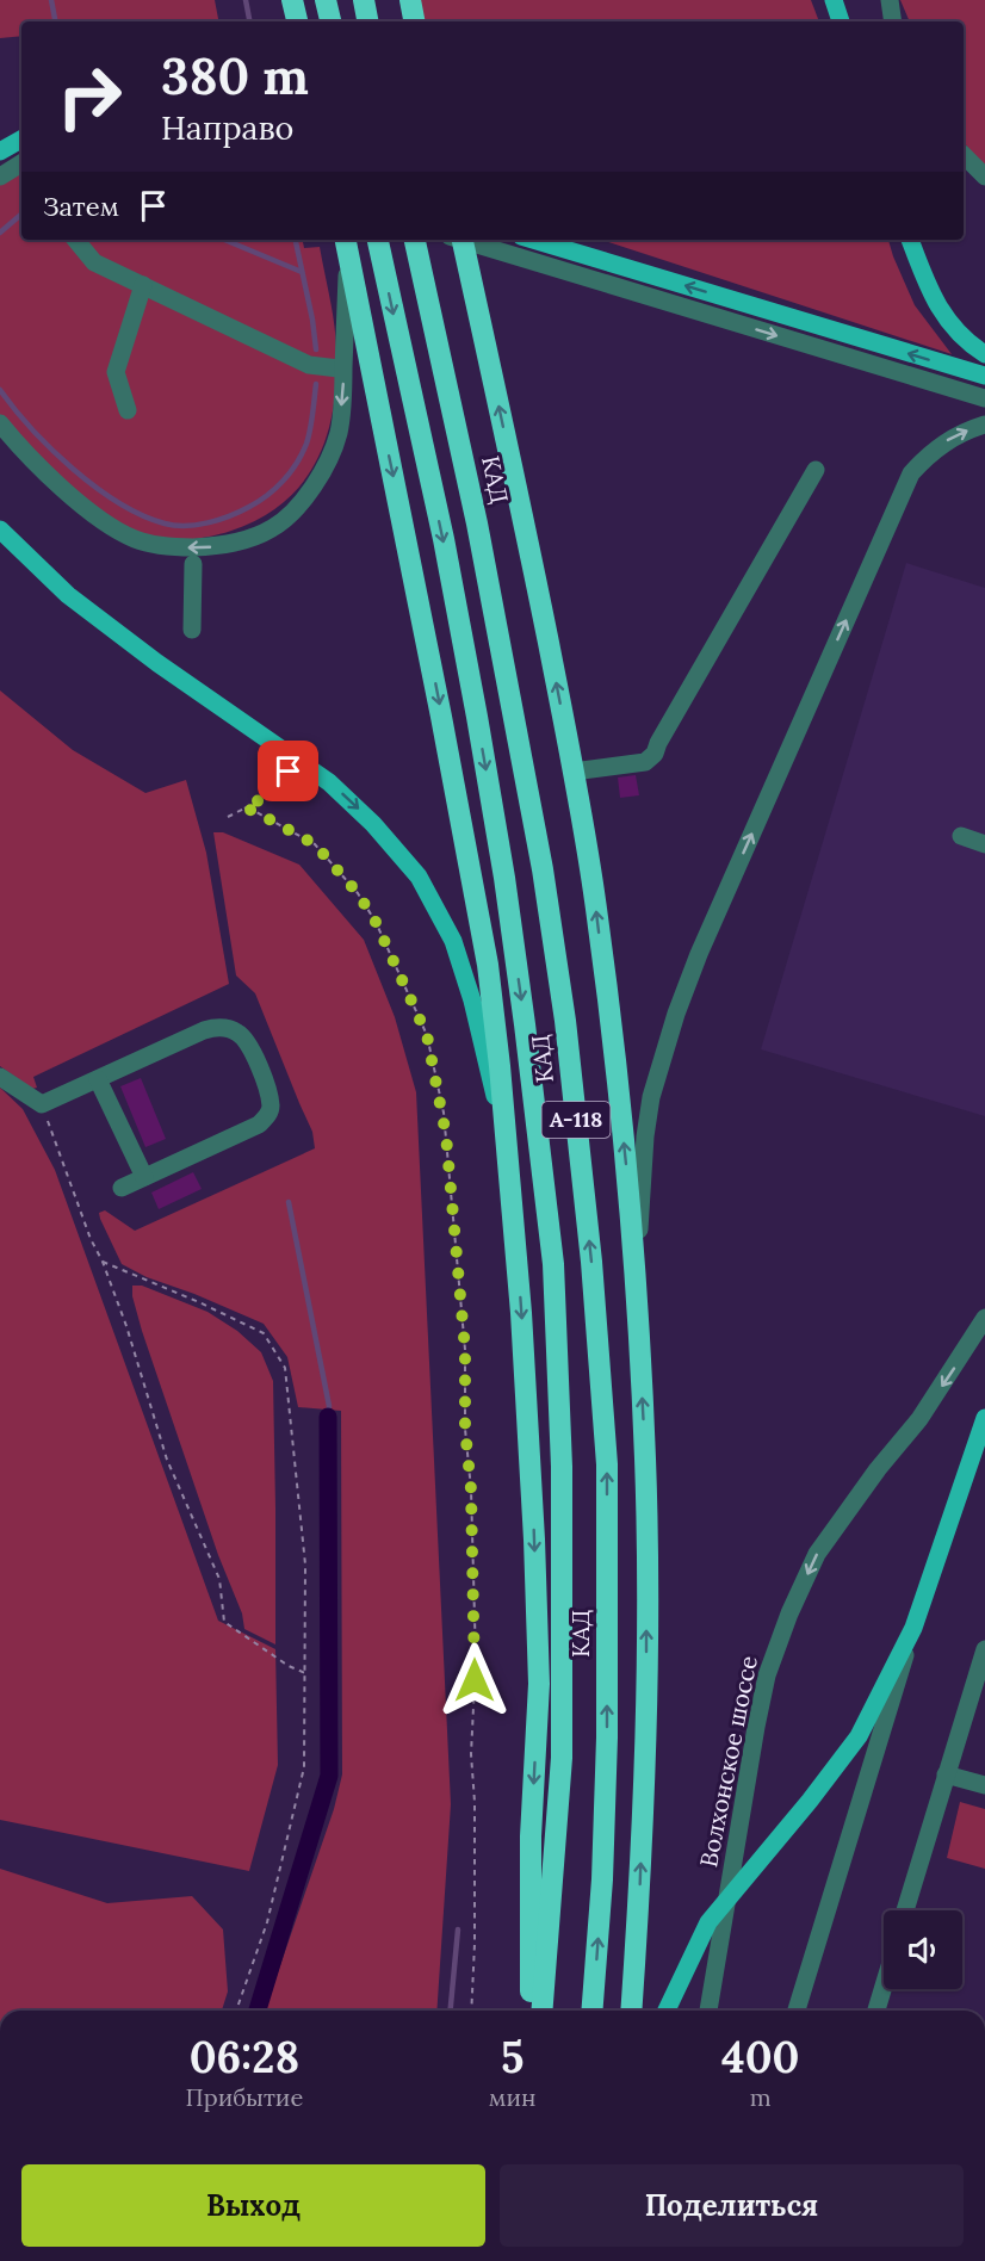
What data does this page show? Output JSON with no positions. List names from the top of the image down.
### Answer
{
  "streets": {
    "highway": ["КАД", "А-118"],
    "street": ["Волхонское шоссе"]
  },
  "page": {
    "turn": ["380 m", "Направо"],
    "then": "Затем",
    "eta": [
      "06:28",
      "Прибытие",
      "5",
      "мин",
      "400",
      "m"
    ],
    "buttons": ["Выход", "Поделиться"]
  }
}
